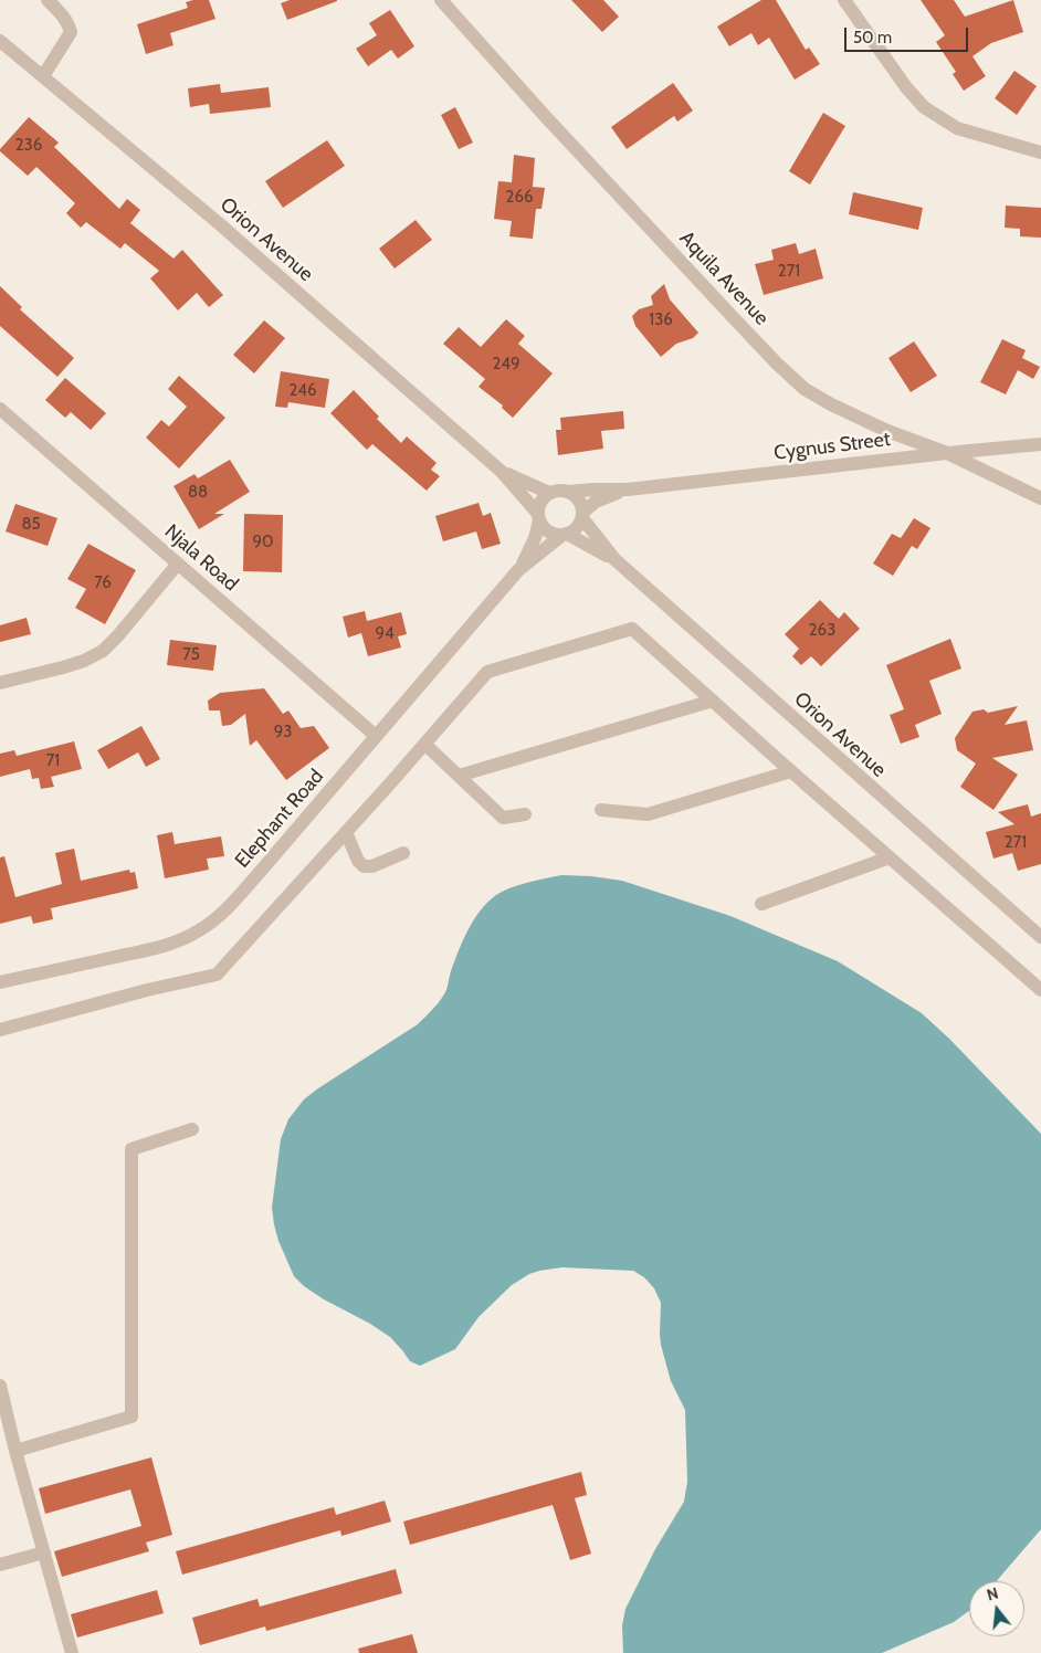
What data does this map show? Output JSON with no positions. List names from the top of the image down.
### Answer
{
  "streets": {
    "street": [
      "Orion Avenue",
      "Aquila Avenue",
      "Cygnus Street",
      "Njala Road",
      "Elephant Road"
    ]
  },
  "crossings": [
    ["Orion Avenue", "Cygnus Street"],
    ["Orion Avenue", "Elephant Road"],
    ["Aquila Avenue", "Cygnus Street"],
    ["Cygnus Street", "Elephant Road"],
    ["Njala Road", "Elephant Road"]
  ],
  "house_numbers": [
    "236",
    "266",
    "271",
    "136",
    "249",
    "246",
    "88",
    "85",
    "90",
    "76",
    "263",
    "94",
    "75",
    "93",
    "71",
    "271"
  ],
  "scale_bar": "50 m",
  "north": "top"
}
